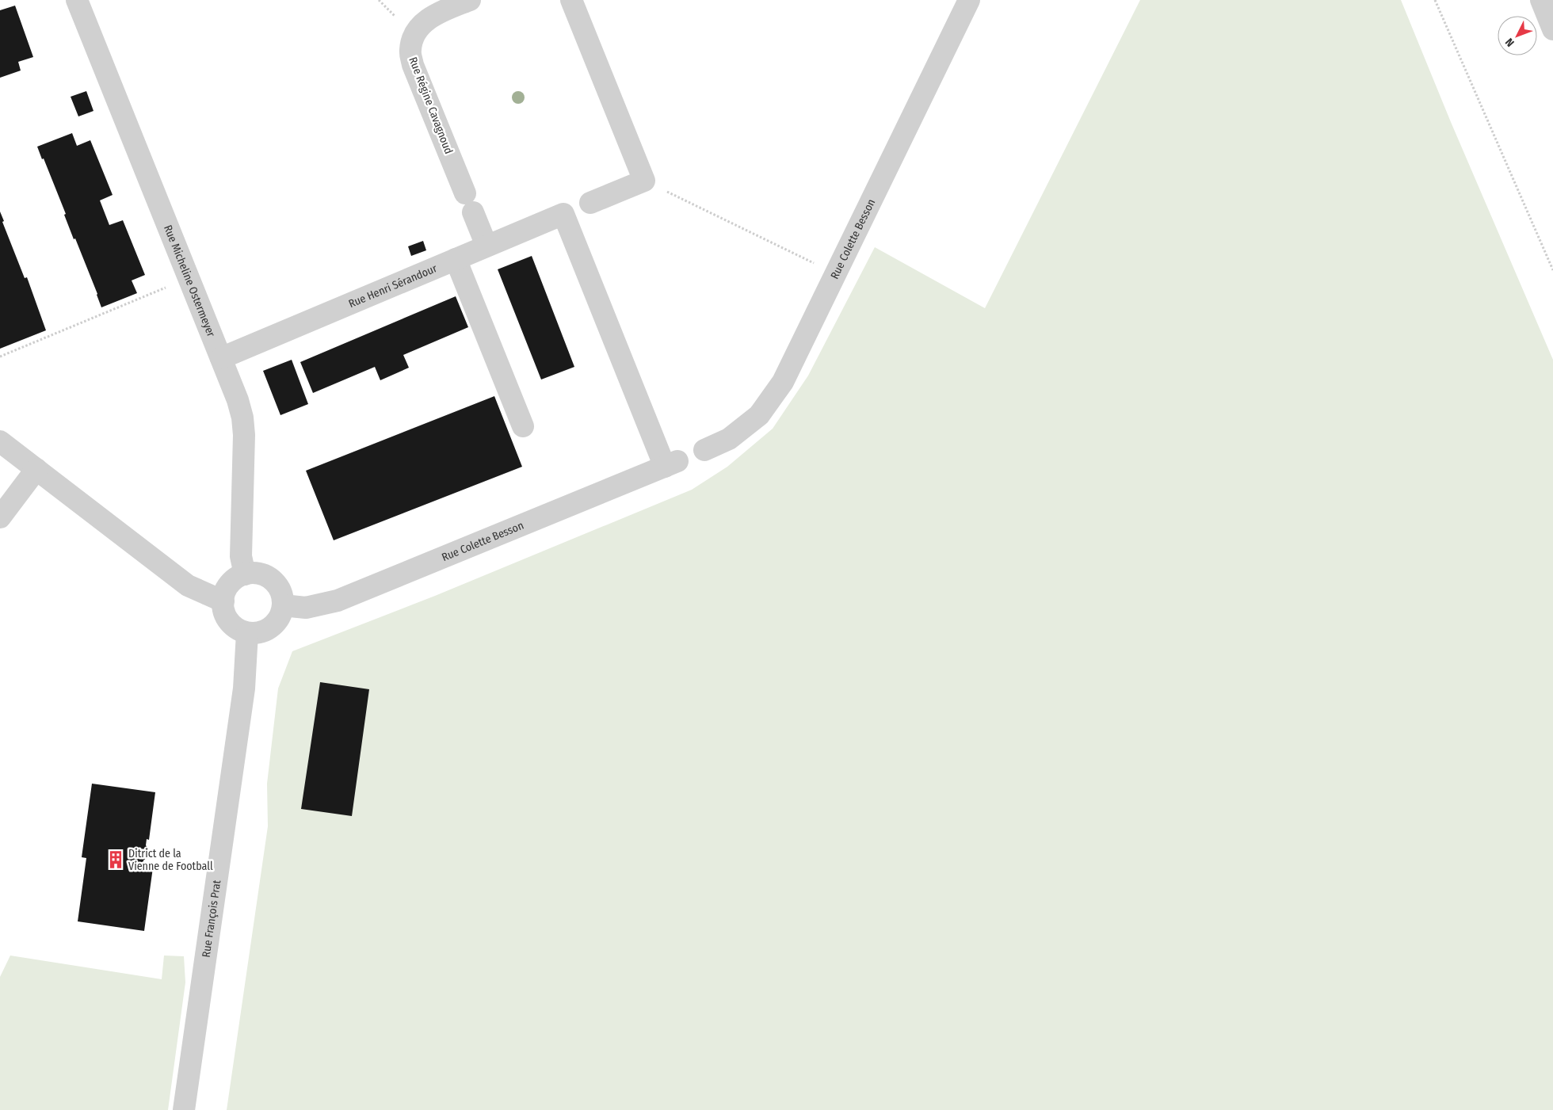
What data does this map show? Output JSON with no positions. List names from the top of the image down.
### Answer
{
  "streets": {
    "street": [
      "Rue Régine Cavagnoud",
      "Rue Colette Besson",
      "Rue Micheline Ostermeyer",
      "Rue Henri Sérandour",
      "Rue François Prat"
    ]
  },
  "crossings": [
    ["Rue Régine Cavagnoud", "Rue Henri Sérandour"],
    ["Rue Colette Besson", "Rue Micheline Ostermeyer"],
    ["Rue Colette Besson", "Rue Henri Sérandour"],
    ["Rue Colette Besson", "Rue François Prat"],
    ["Rue Micheline Ostermeyer", "Rue Henri Sérandour"],
    ["Rue Micheline Ostermeyer", "Rue François Prat"]
  ],
  "places": {
    "building": ["Ditrict de la Vienne de Football"]
  },
  "north": "bottom left"
}
